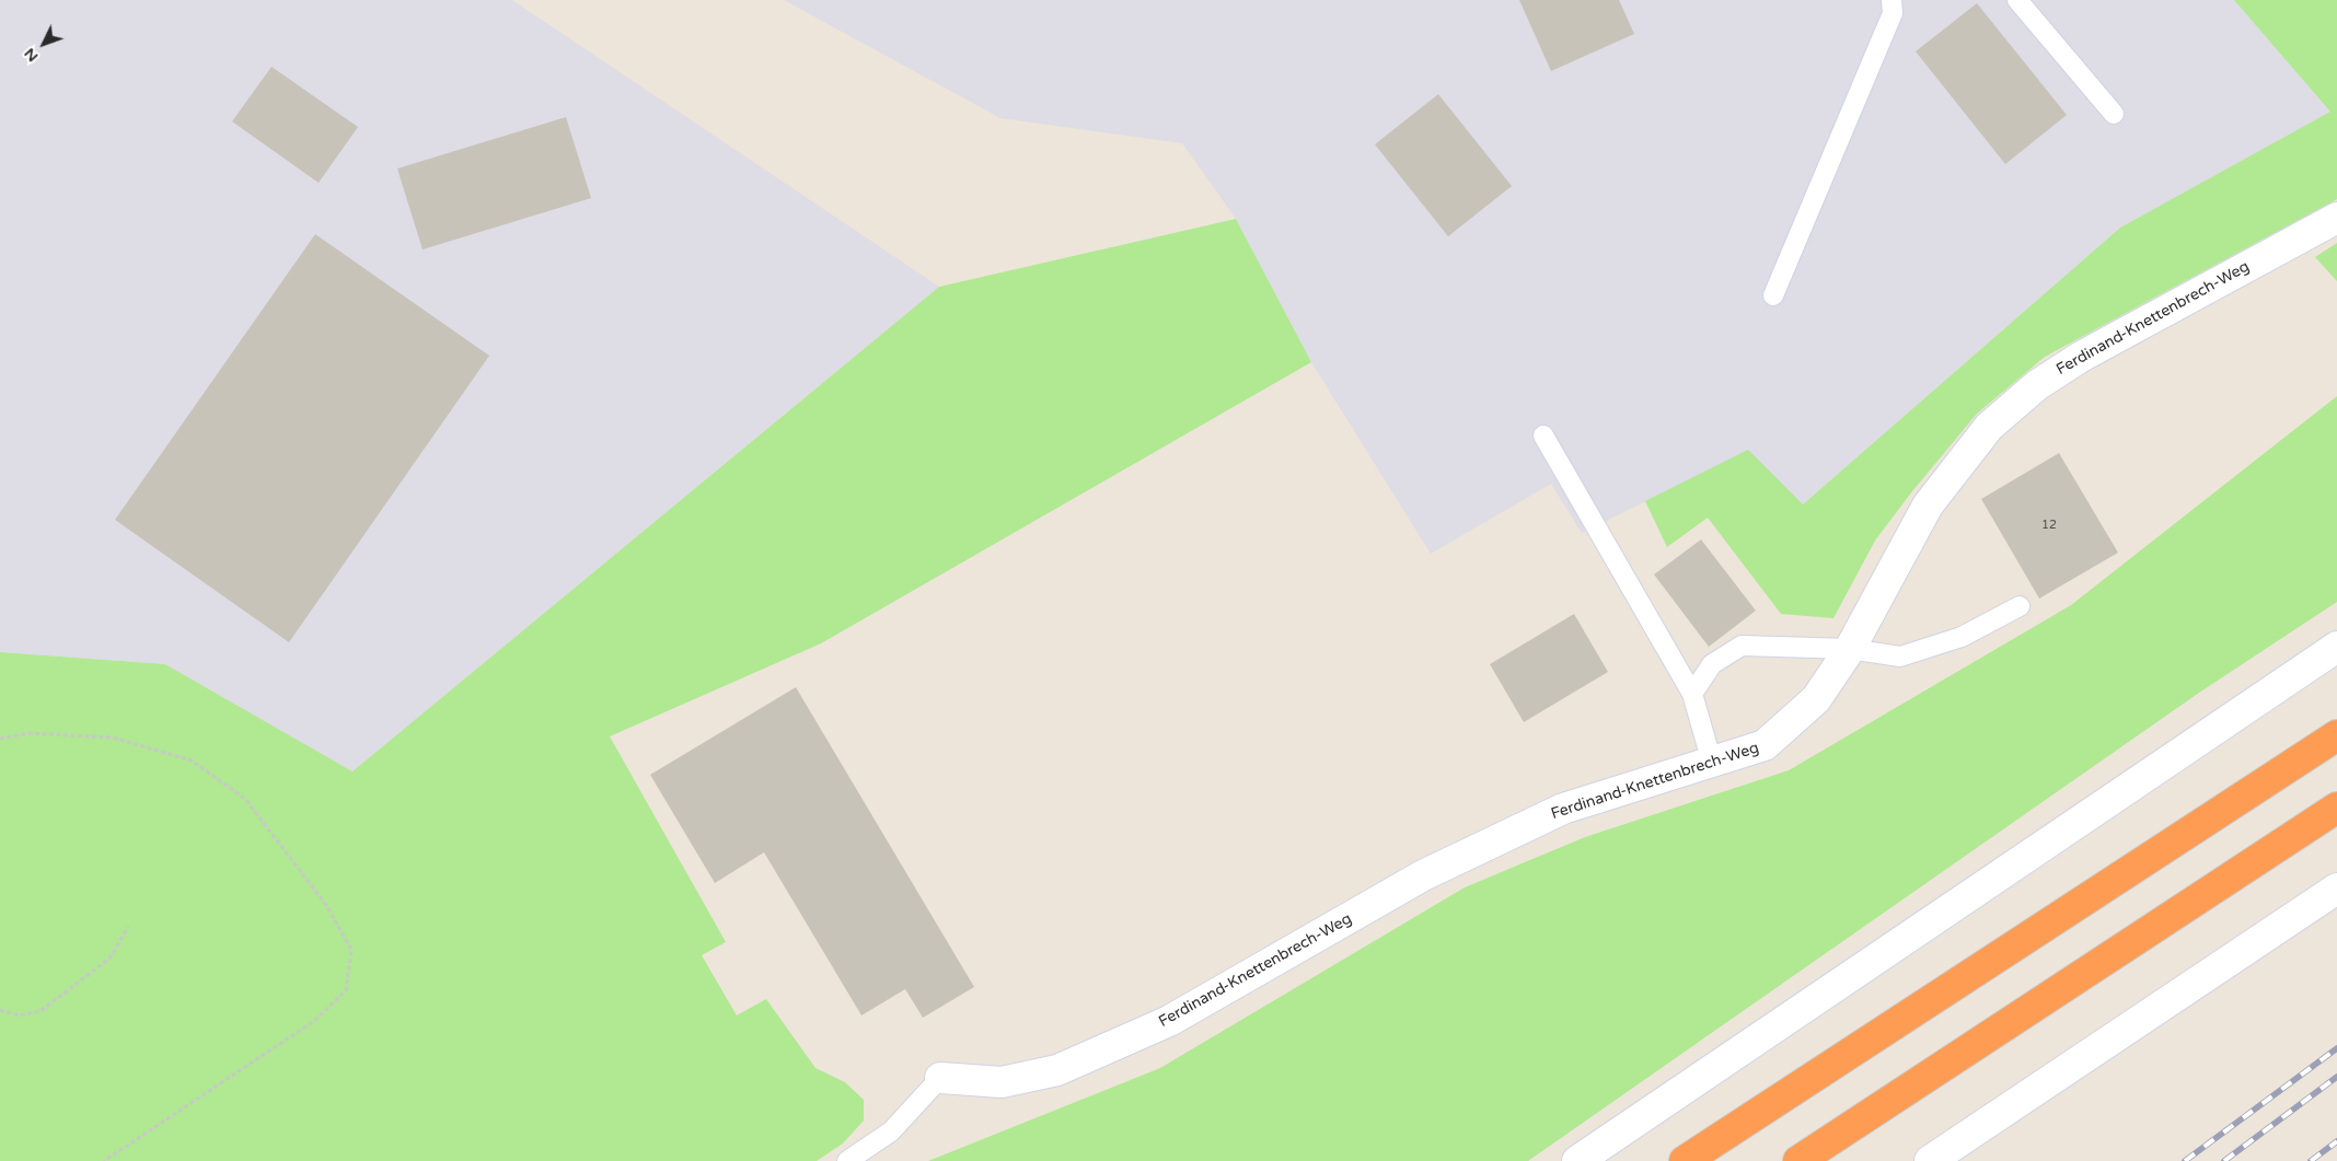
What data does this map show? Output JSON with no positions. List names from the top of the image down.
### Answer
{
  "streets": {
    "street": ["Ferdinand-Knettenbrech-Weg"]
  },
  "house_numbers": ["12"],
  "north": "bottom left"
}
